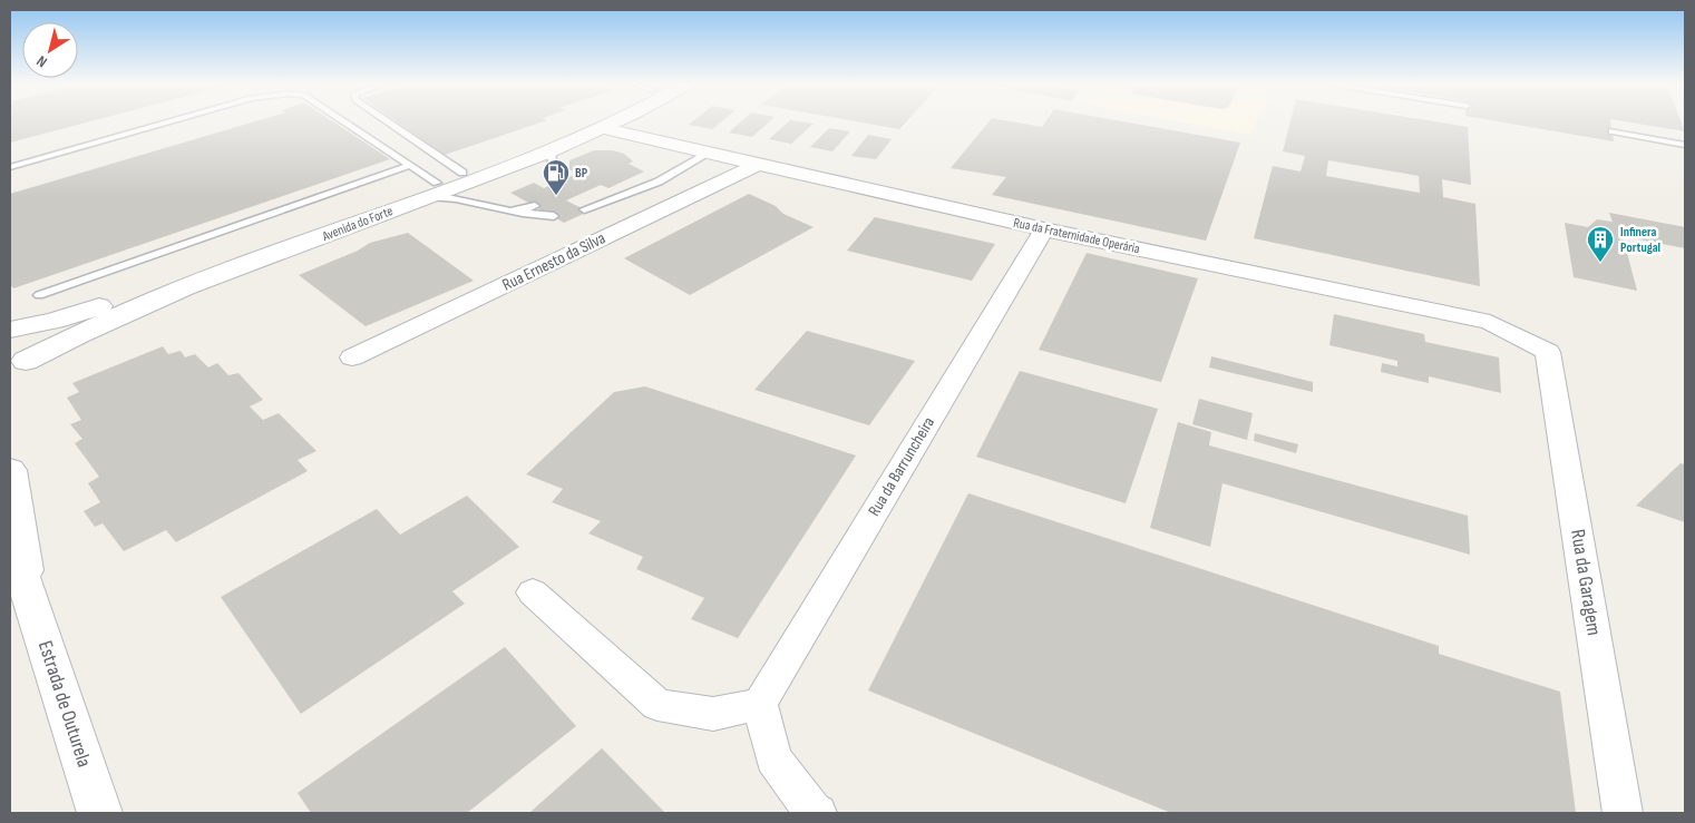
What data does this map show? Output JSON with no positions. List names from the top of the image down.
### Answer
{
  "streets": {
    "street": [
      "Avenida do Forte",
      "Rua da Fraternidade Operária",
      "Rua Ernesto da Silva",
      "Rua da Barruncheira",
      "Rua da Garagem",
      "Estrada de Outurela"
    ]
  },
  "crossings": [
    ["Avenida do Forte", "Rua da Fraternidade Operária"],
    ["Rua da Fraternidade Operária", "Rua Ernesto da Silva"],
    ["Rua da Fraternidade Operária", "Rua da Barruncheira"],
    ["Rua da Fraternidade Operária", "Rua da Garagem"]
  ],
  "places": {
    "fuel station": ["BP"],
    "building": ["Infinera Portugal"]
  },
  "north": "bottom left"
}
